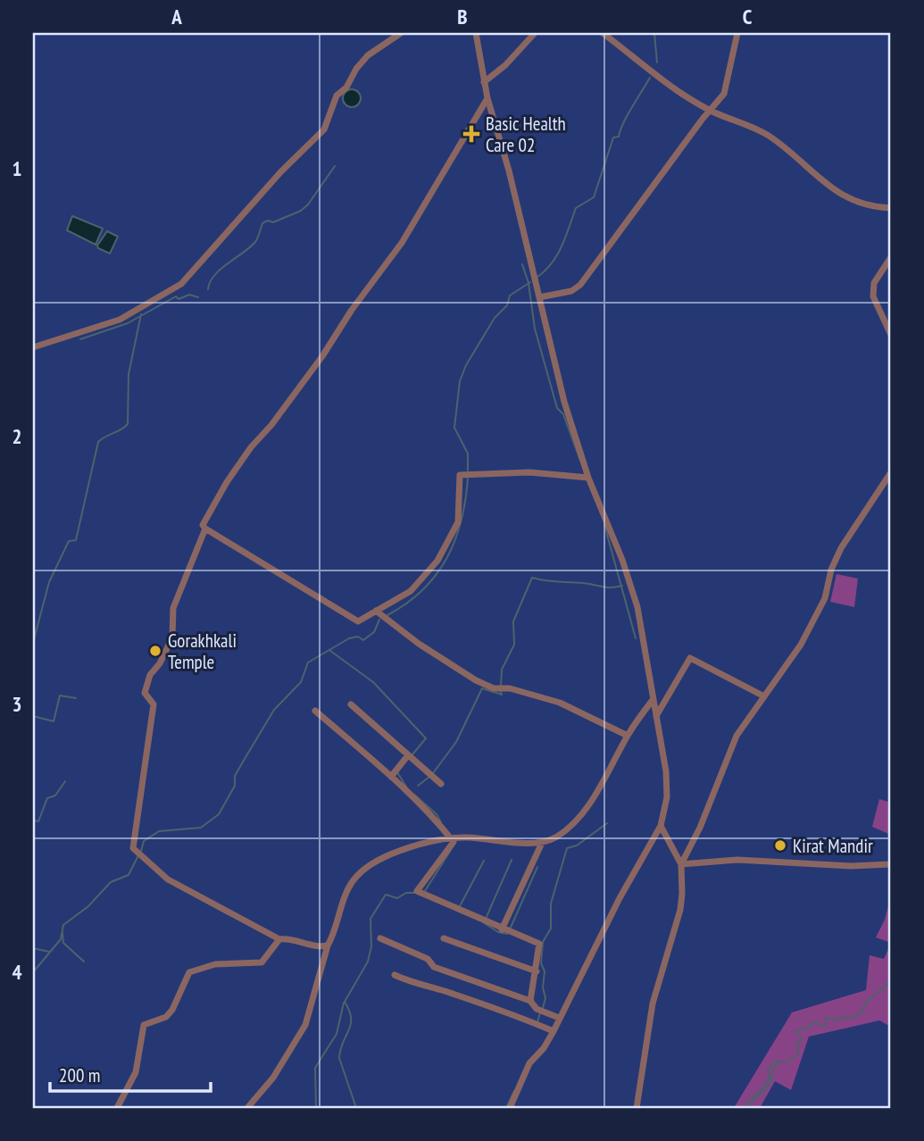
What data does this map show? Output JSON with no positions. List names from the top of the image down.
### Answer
{
  "places": {
    "health": ["Basic Health Care 02"],
    "other": ["Gorakhkali Temple", "Kirat Mandir"]
  },
  "scale_bar": "200 m",
  "grid": {
    "columns": ["A", "B", "C"],
    "rows": [
      "1",
      "2",
      "3",
      "4"
    ]
  }
}
